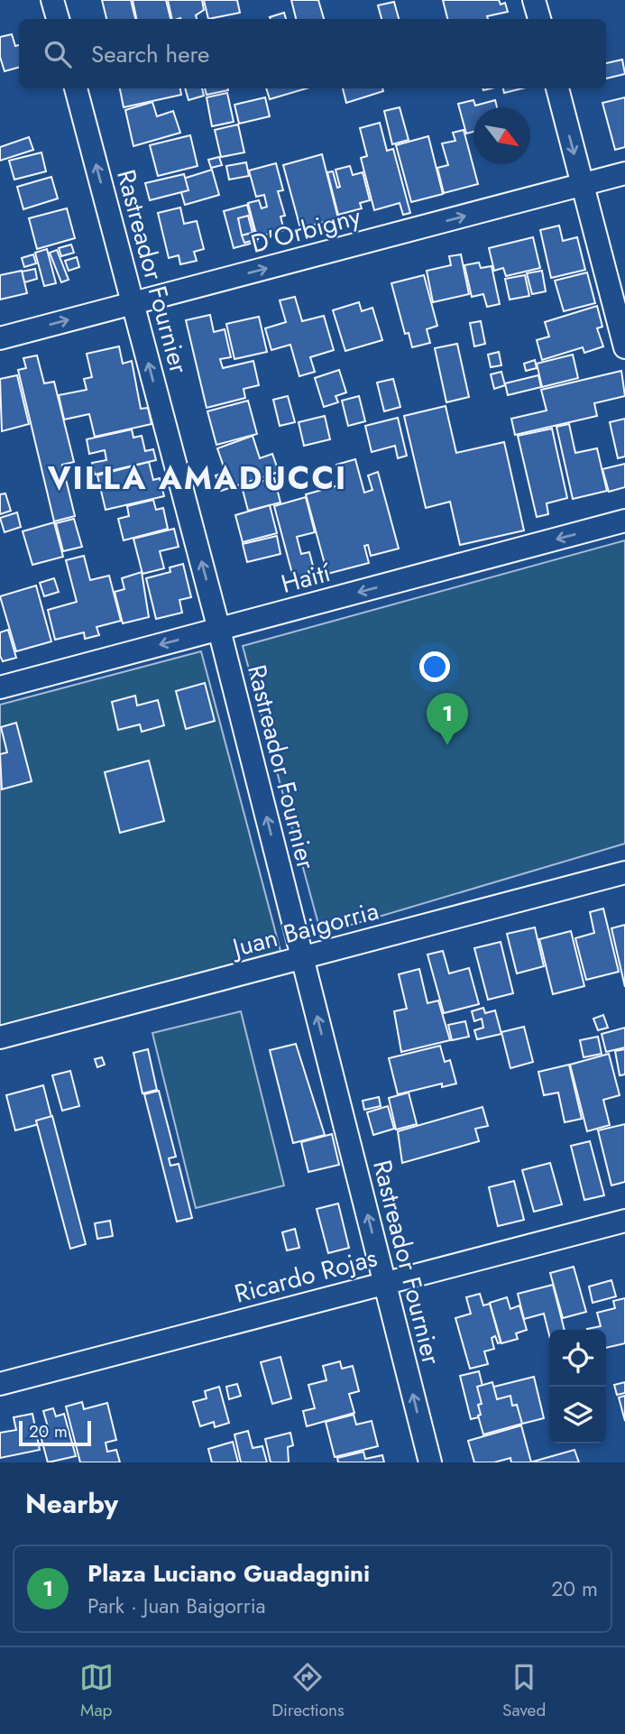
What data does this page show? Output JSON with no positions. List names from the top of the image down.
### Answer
{
  "streets": {
    "street": [
      "D'Orbigny",
      "Rastreador Fournier",
      "Haití",
      "Juan Baigorria",
      "Ricardo Rojas"
    ]
  },
  "crossings": [
    ["D'Orbigny", "Rastreador Fournier"],
    ["Rastreador Fournier", "Haití"],
    ["Rastreador Fournier", "Juan Baigorria"],
    ["Rastreador Fournier", "Ricardo Rojas"]
  ],
  "one_way": ["D'Orbigny", "Rastreador Fournier", "Haití"],
  "districts": ["VILLA AMADUCCI"],
  "scale_bar": "20 m",
  "north": "bottom right",
  "page": {
    "search": "Search here",
    "pins": "1",
    "scale": "20 m",
    "heading": "Nearby",
    "list": [
      {
        "mark": "1",
        "name": "Plaza Luciano Guadagnini",
        "note": "Park · Juan Baigorria",
        "value": "20 m"
      }
    ],
    "nav": ["Map", "Directions", "Saved"]
  }
}
